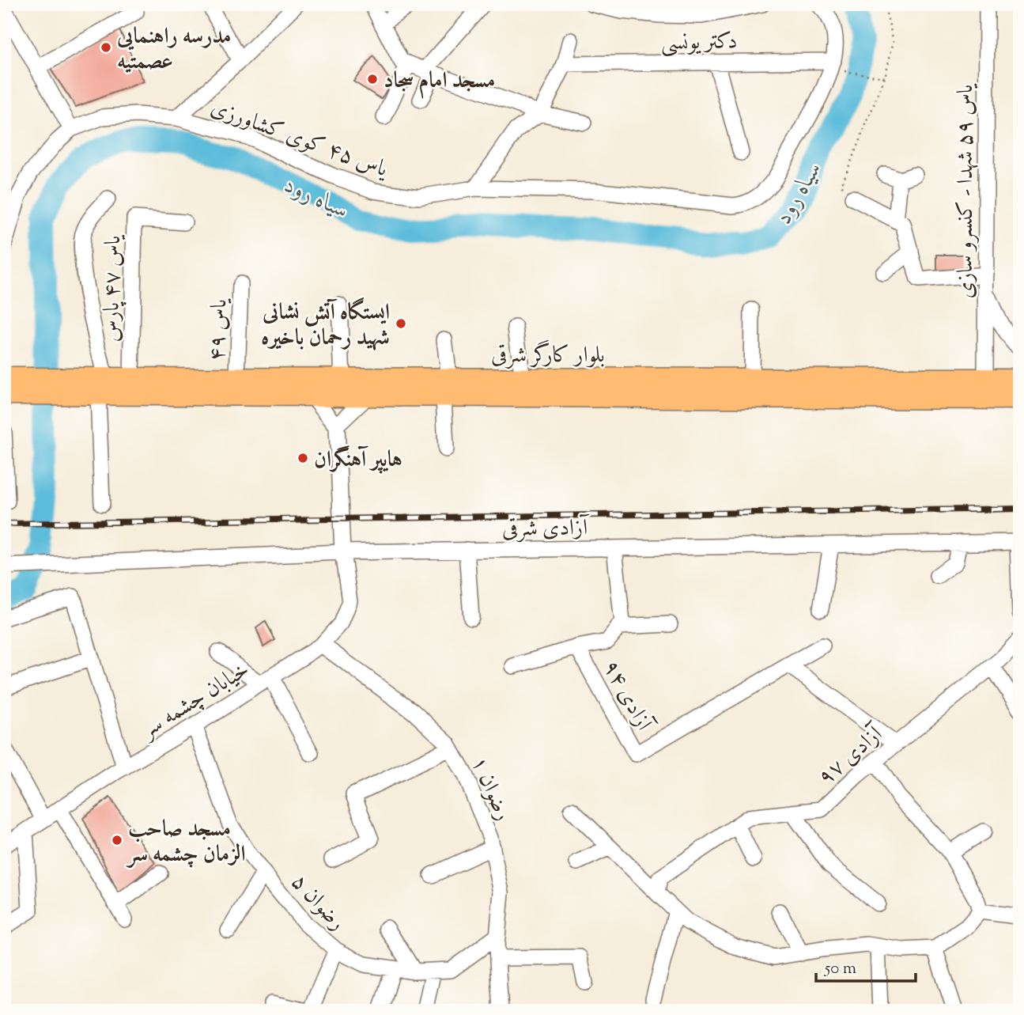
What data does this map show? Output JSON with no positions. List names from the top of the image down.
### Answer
{
  "streets": {
    "main road": ["بلوار کارگر شرقی"],
    "street": [
      "دکتر یونسی",
      "یاس ۴۵ کوی کشاورزی",
      "یاس ۵۹ شهدا - کنسرو سازی",
      "یاس ۴۷ پارس",
      "یاس ۴۹",
      "آزادی شرقی",
      "آزادی ۹۴",
      "خیابان چشمه سر",
      "آزادی ۹۷",
      "رضوان ۱",
      "رضوان ۵"
    ]
  },
  "crossings": [
    ["دکتر یونسی", "یاس ۴۵ کوی کشاورزی"],
    ["یاس ۵۹ شهدا - کنسرو سازی", "بلوار کارگر شرقی"],
    ["یاس ۴۷ پارس", "بلوار کارگر شرقی"],
    ["یاس ۴۹", "بلوار کارگر شرقی"],
    ["آزادی شرقی", "خیابان چشمه سر"],
    ["خیابان چشمه سر", "رضوان ۱"],
    ["خیابان چشمه سر", "رضوان ۵"],
    ["رضوان ۱", "رضوان ۵"]
  ],
  "water": ["سیاه رود"],
  "places": [
    "مدرسه راهنمایی عصمتیه",
    "مسجد امام سجاد",
    "ایستگاه آتش نشانی شهید رحمان باخیره",
    "هایپر آهنگران",
    "مسجد صاحب الزمان چشمه سر"
  ],
  "scale_bar": "50 m"
}
